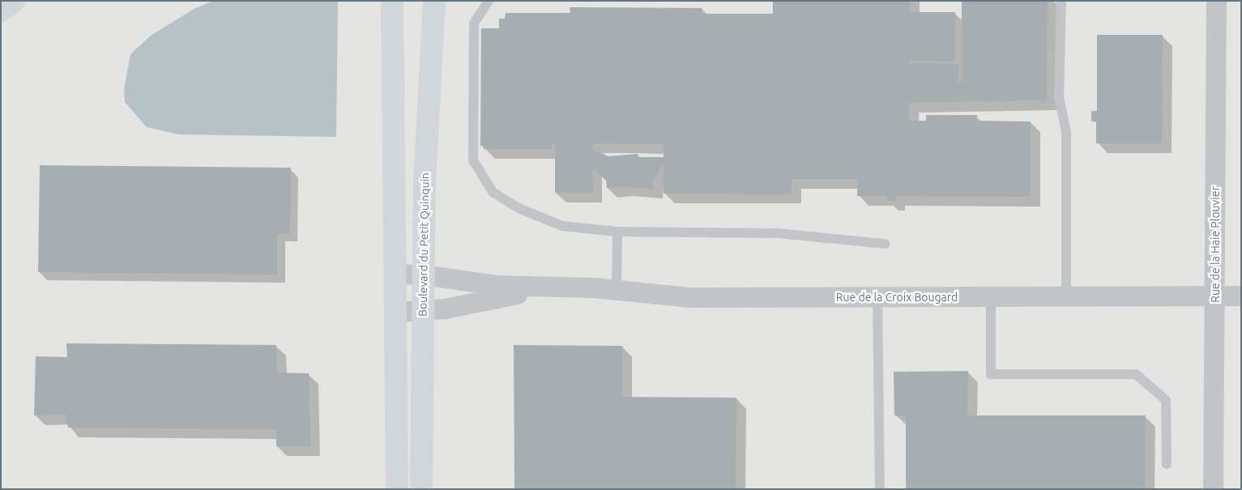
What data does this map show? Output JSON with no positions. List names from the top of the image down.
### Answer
{
  "streets": {
    "main road": ["Boulevard du Petit Quinquin"],
    "street": ["Rue de la Haie Plouvier", "Rue de la Croix Bougard"]
  },
  "crossings": [
    ["Rue de la Haie Plouvier", "Rue de la Croix Bougard"]
  ]
}
